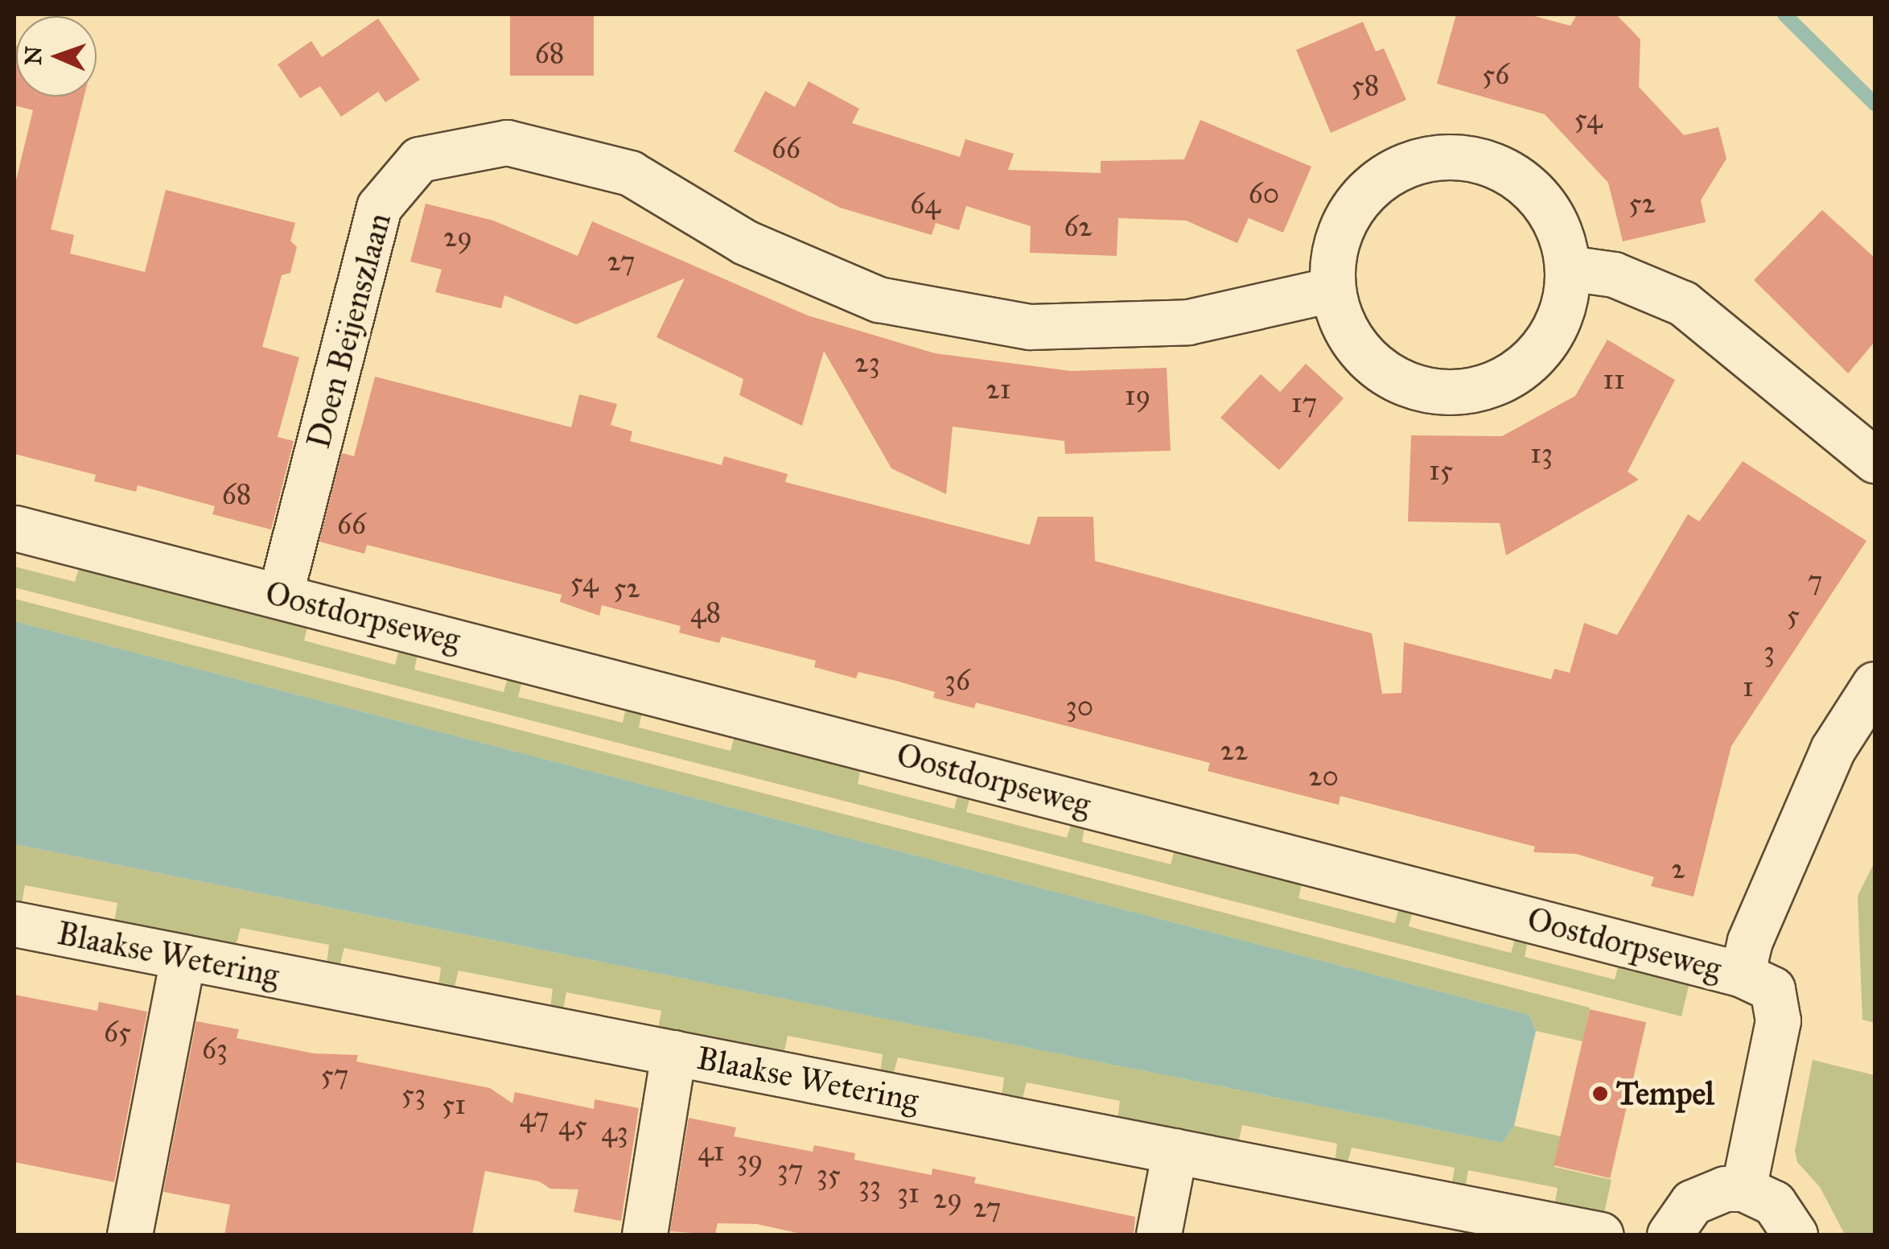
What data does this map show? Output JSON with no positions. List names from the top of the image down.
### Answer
{
  "streets": {
    "street": ["Doen Beijenszlaan", "Oostdorpseweg", "Blaakse Wetering"]
  },
  "crossings": [
    ["Doen Beijenszlaan", "Oostdorpseweg"]
  ],
  "places": ["Tempel"],
  "house_numbers": [
    "68",
    "56",
    "58",
    "54",
    "66",
    "60",
    "52",
    "64",
    "62",
    "29",
    "27",
    "23",
    "11",
    "21",
    "19",
    "17",
    "13",
    "15",
    "68",
    "66",
    "7",
    "54",
    "52",
    "48",
    "5",
    "3",
    "36",
    "1",
    "30",
    "22",
    "20",
    "2",
    "65",
    "63",
    "57",
    "53",
    "51",
    "47",
    "45",
    "43",
    "41",
    "39",
    "37",
    "35",
    "33",
    "31",
    "29",
    "27"
  ],
  "north": "left"
}
